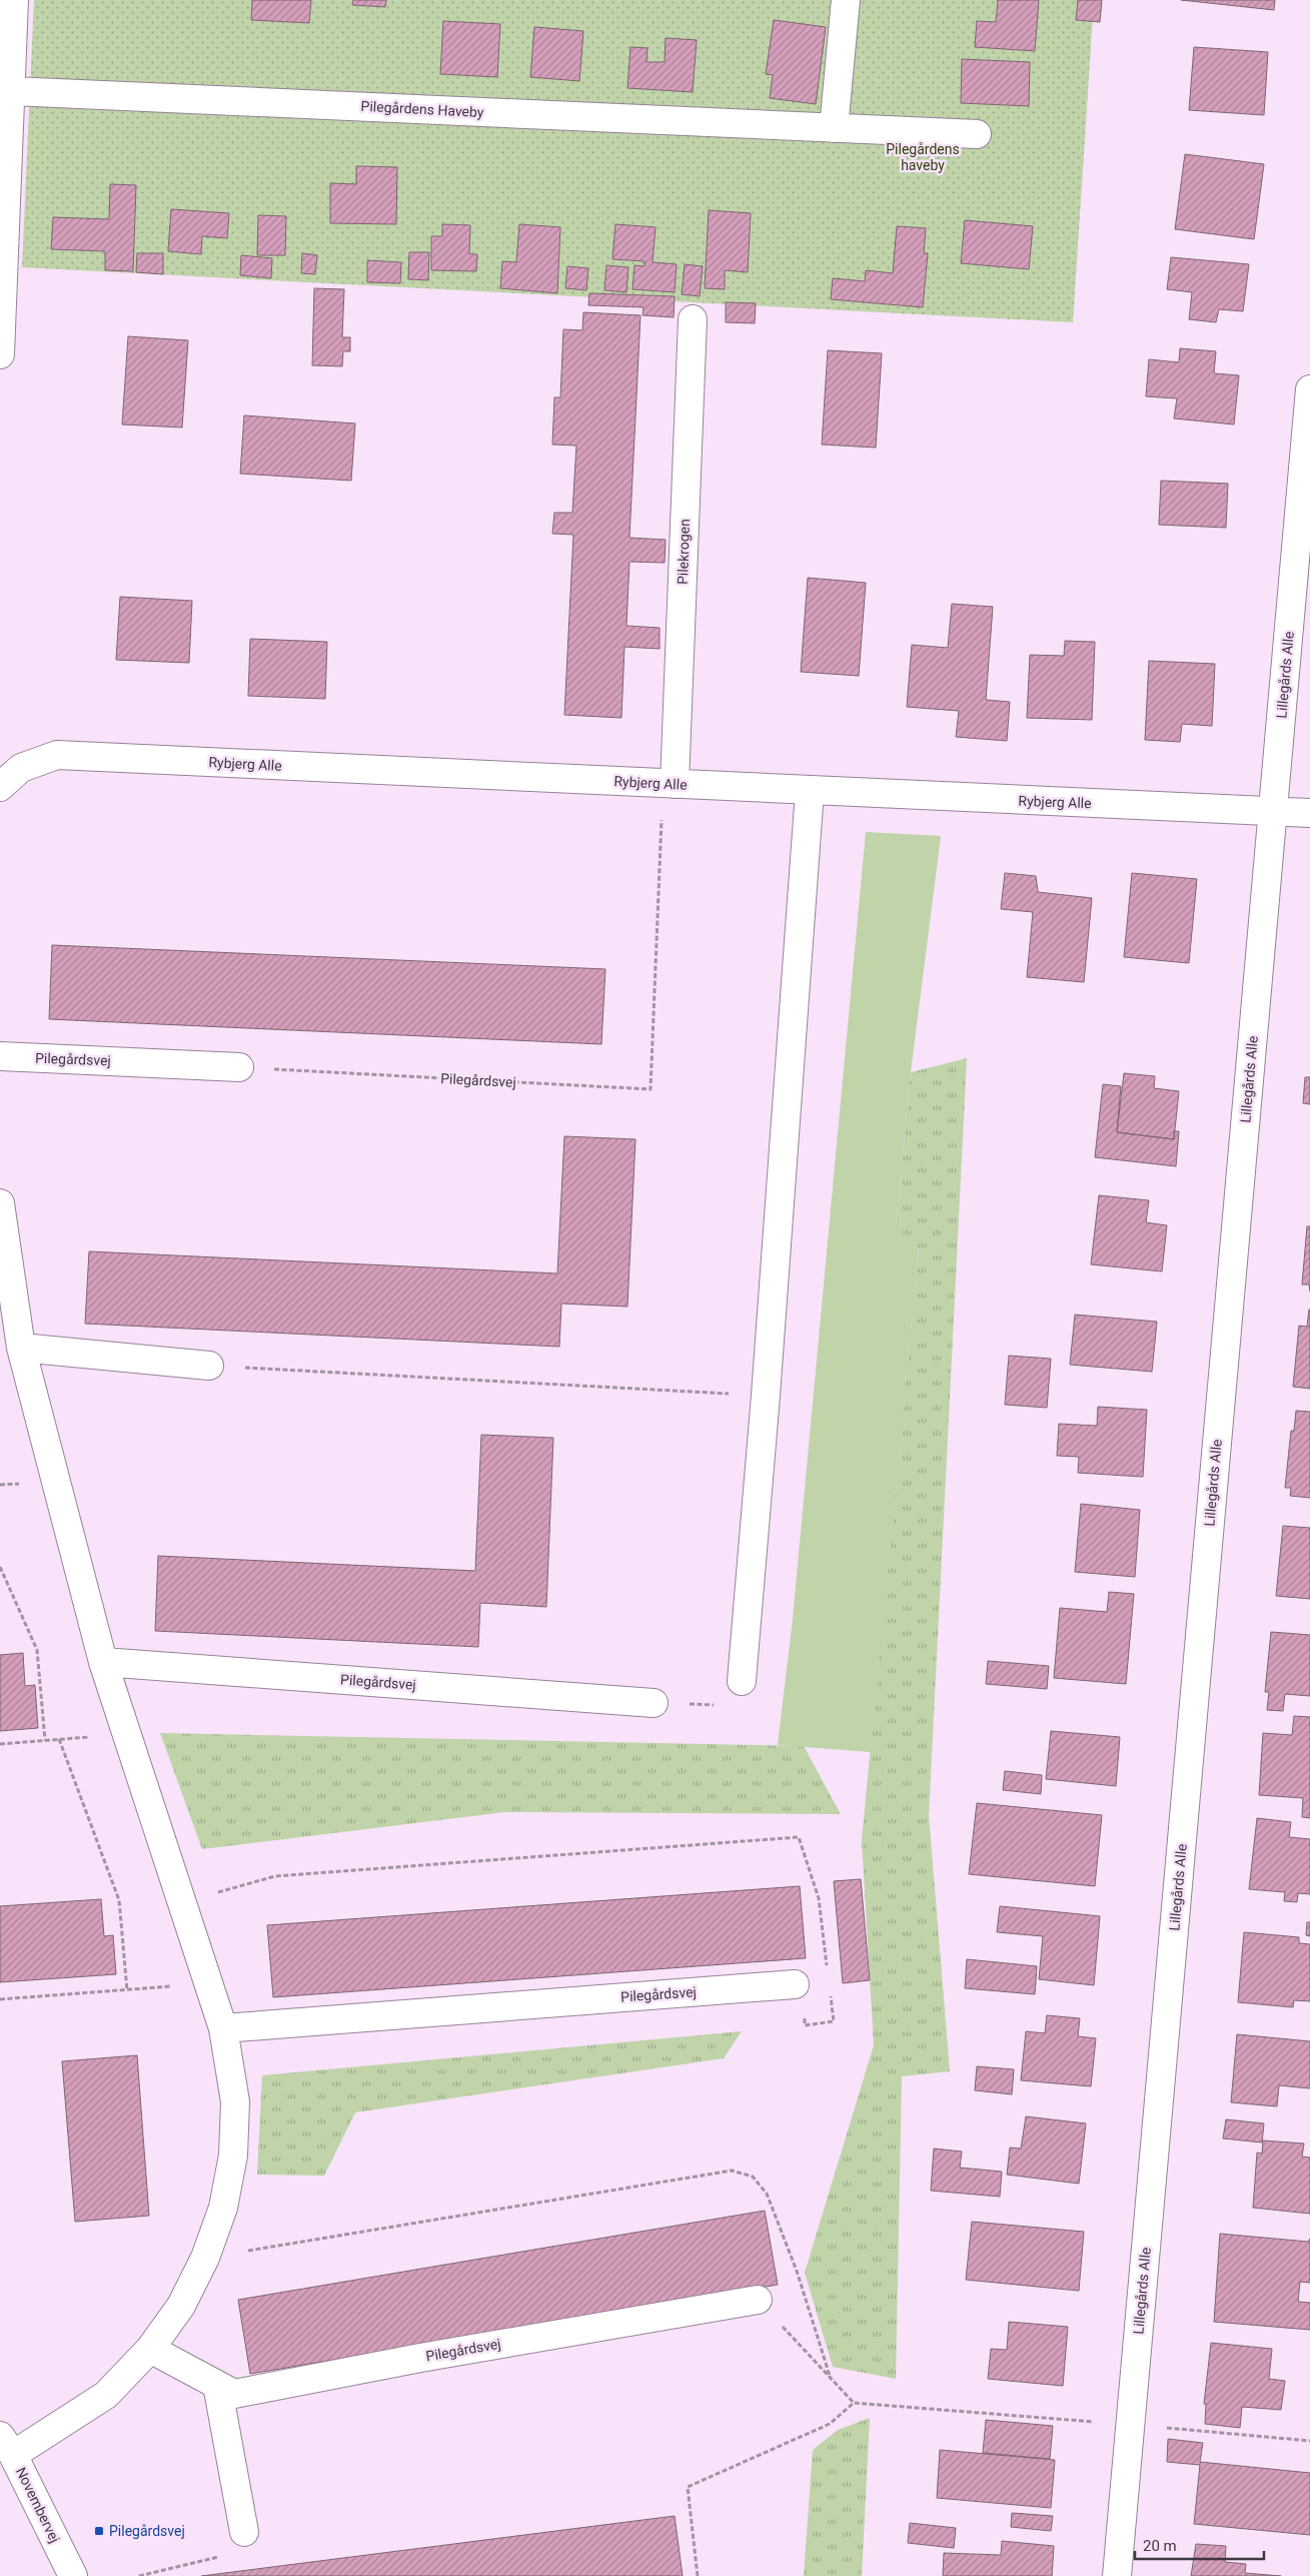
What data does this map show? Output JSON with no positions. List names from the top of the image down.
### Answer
{
  "streets": {
    "street": [
      "Pilegårdens Haveby",
      "Pilekrogen",
      "Lillegårds Alle",
      "Rybjerg Alle",
      "Pilegårdsvej",
      "Novembervej"
    ]
  },
  "crossings": [
    ["Pilekrogen", "Rybjerg Alle"],
    ["Pilekrogen", "Pilegårdsvej"],
    ["Lillegårds Alle", "Rybjerg Alle"],
    ["Rybjerg Alle", "Pilegårdsvej"]
  ],
  "parks": ["Pilegårdens haveby"],
  "places": {
    "transit": ["Pilegårdsvej"]
  },
  "scale_bar": "20 m"
}
